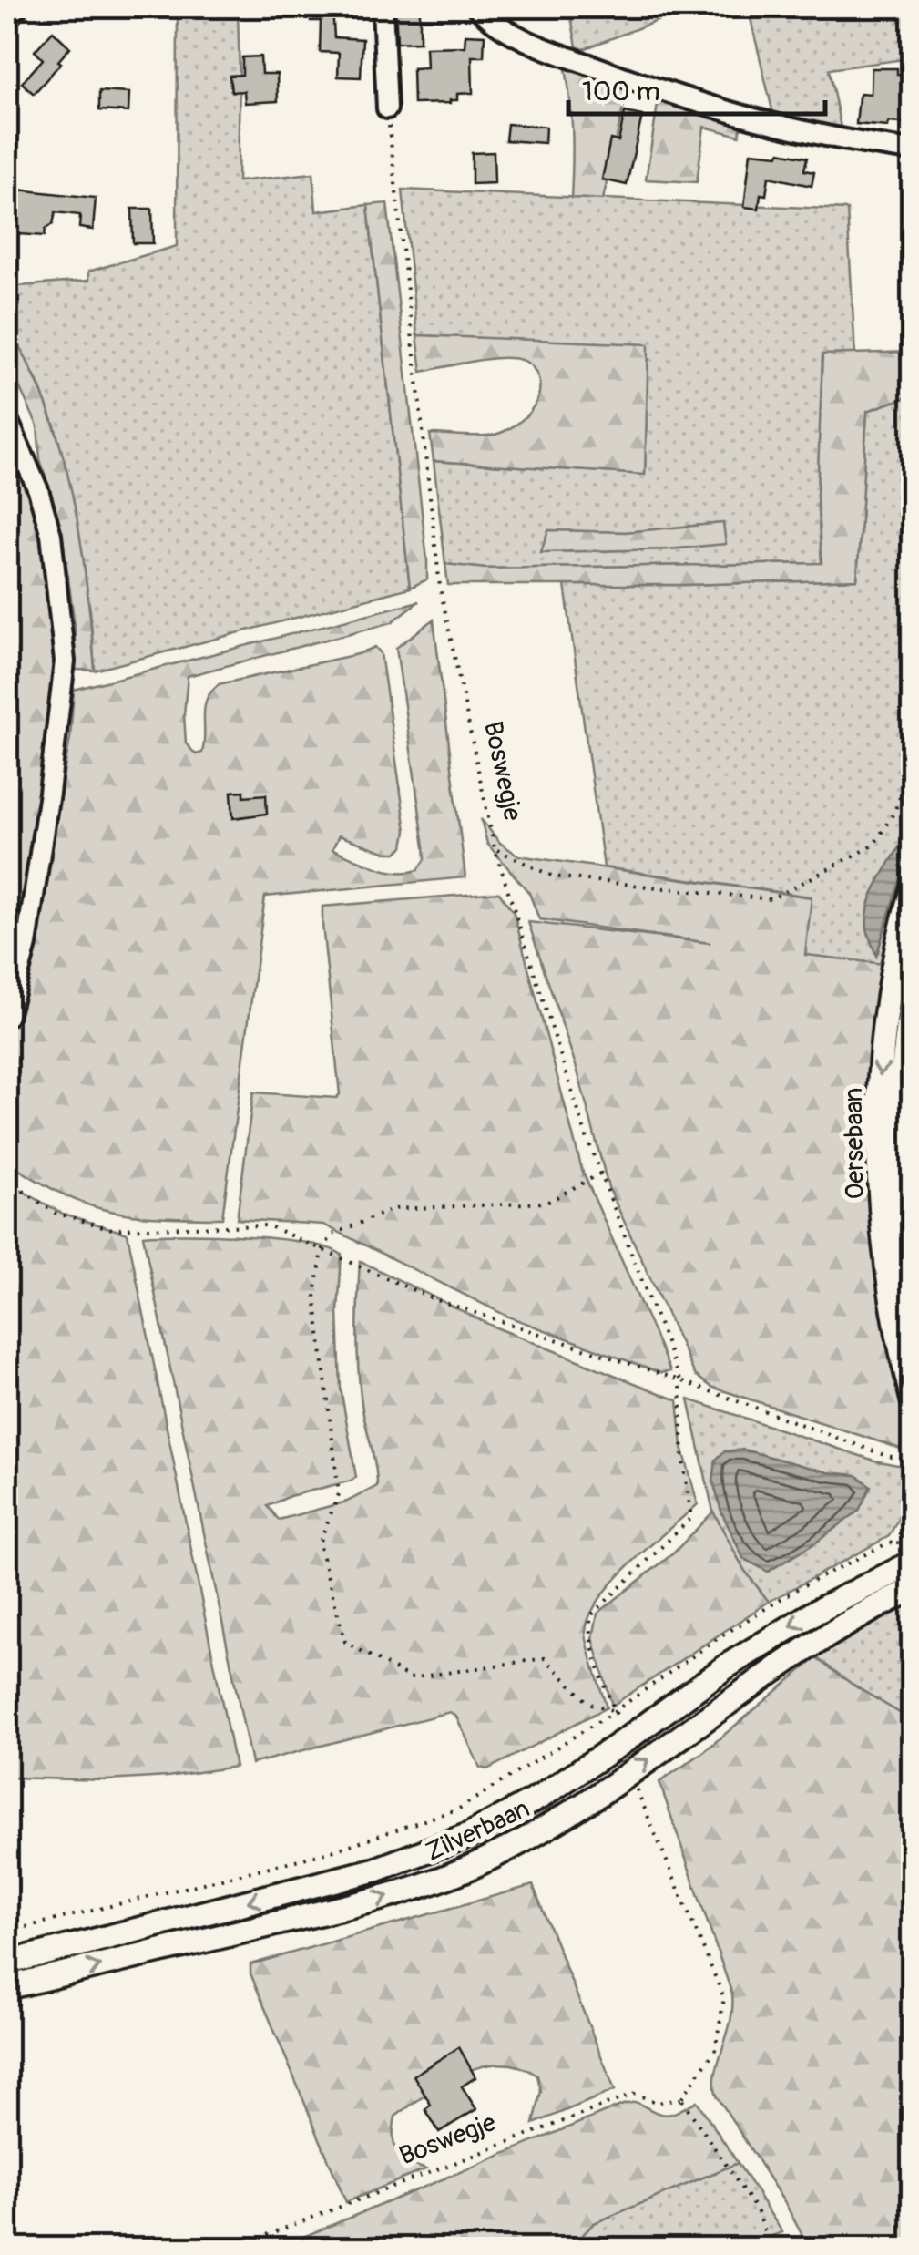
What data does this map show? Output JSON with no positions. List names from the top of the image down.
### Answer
{
  "streets": {
    "main road": ["Oersebaan", "Zilverbaan"],
    "path": ["Boswegje"]
  },
  "crossings": [
    ["Boswegje", "Zilverbaan"]
  ],
  "scale_bar": "100 m"
}
